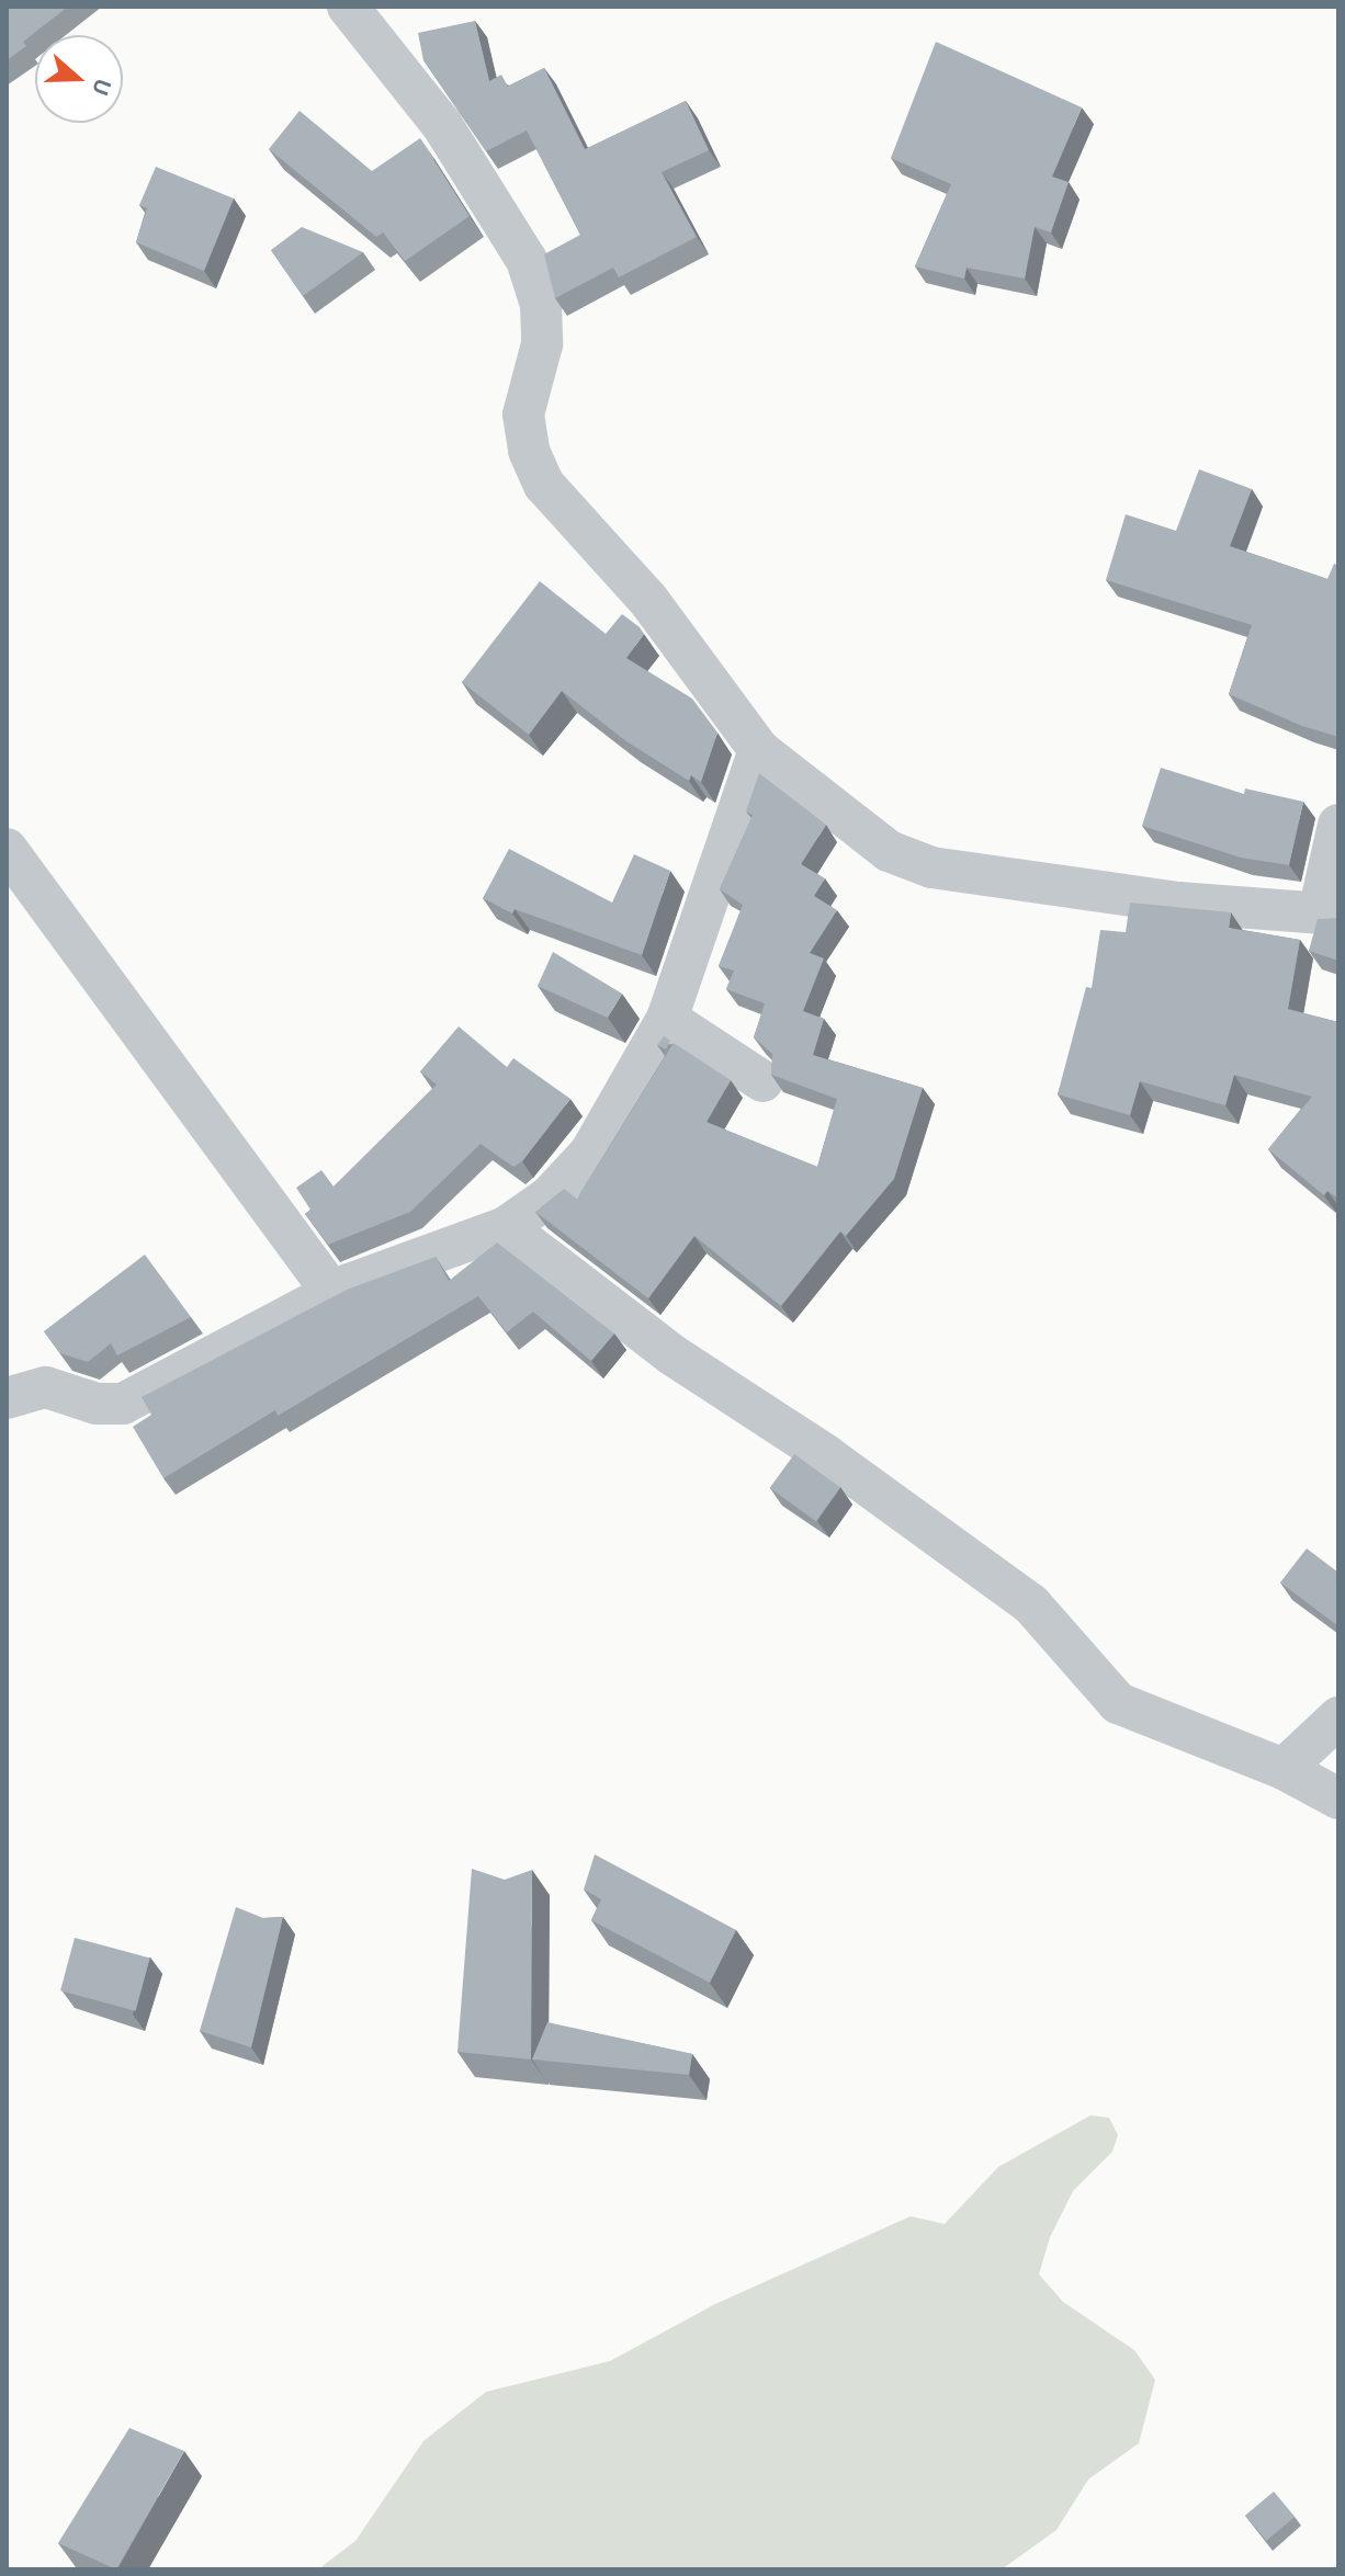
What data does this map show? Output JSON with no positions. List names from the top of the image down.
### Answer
{
  "north": "right"
}
